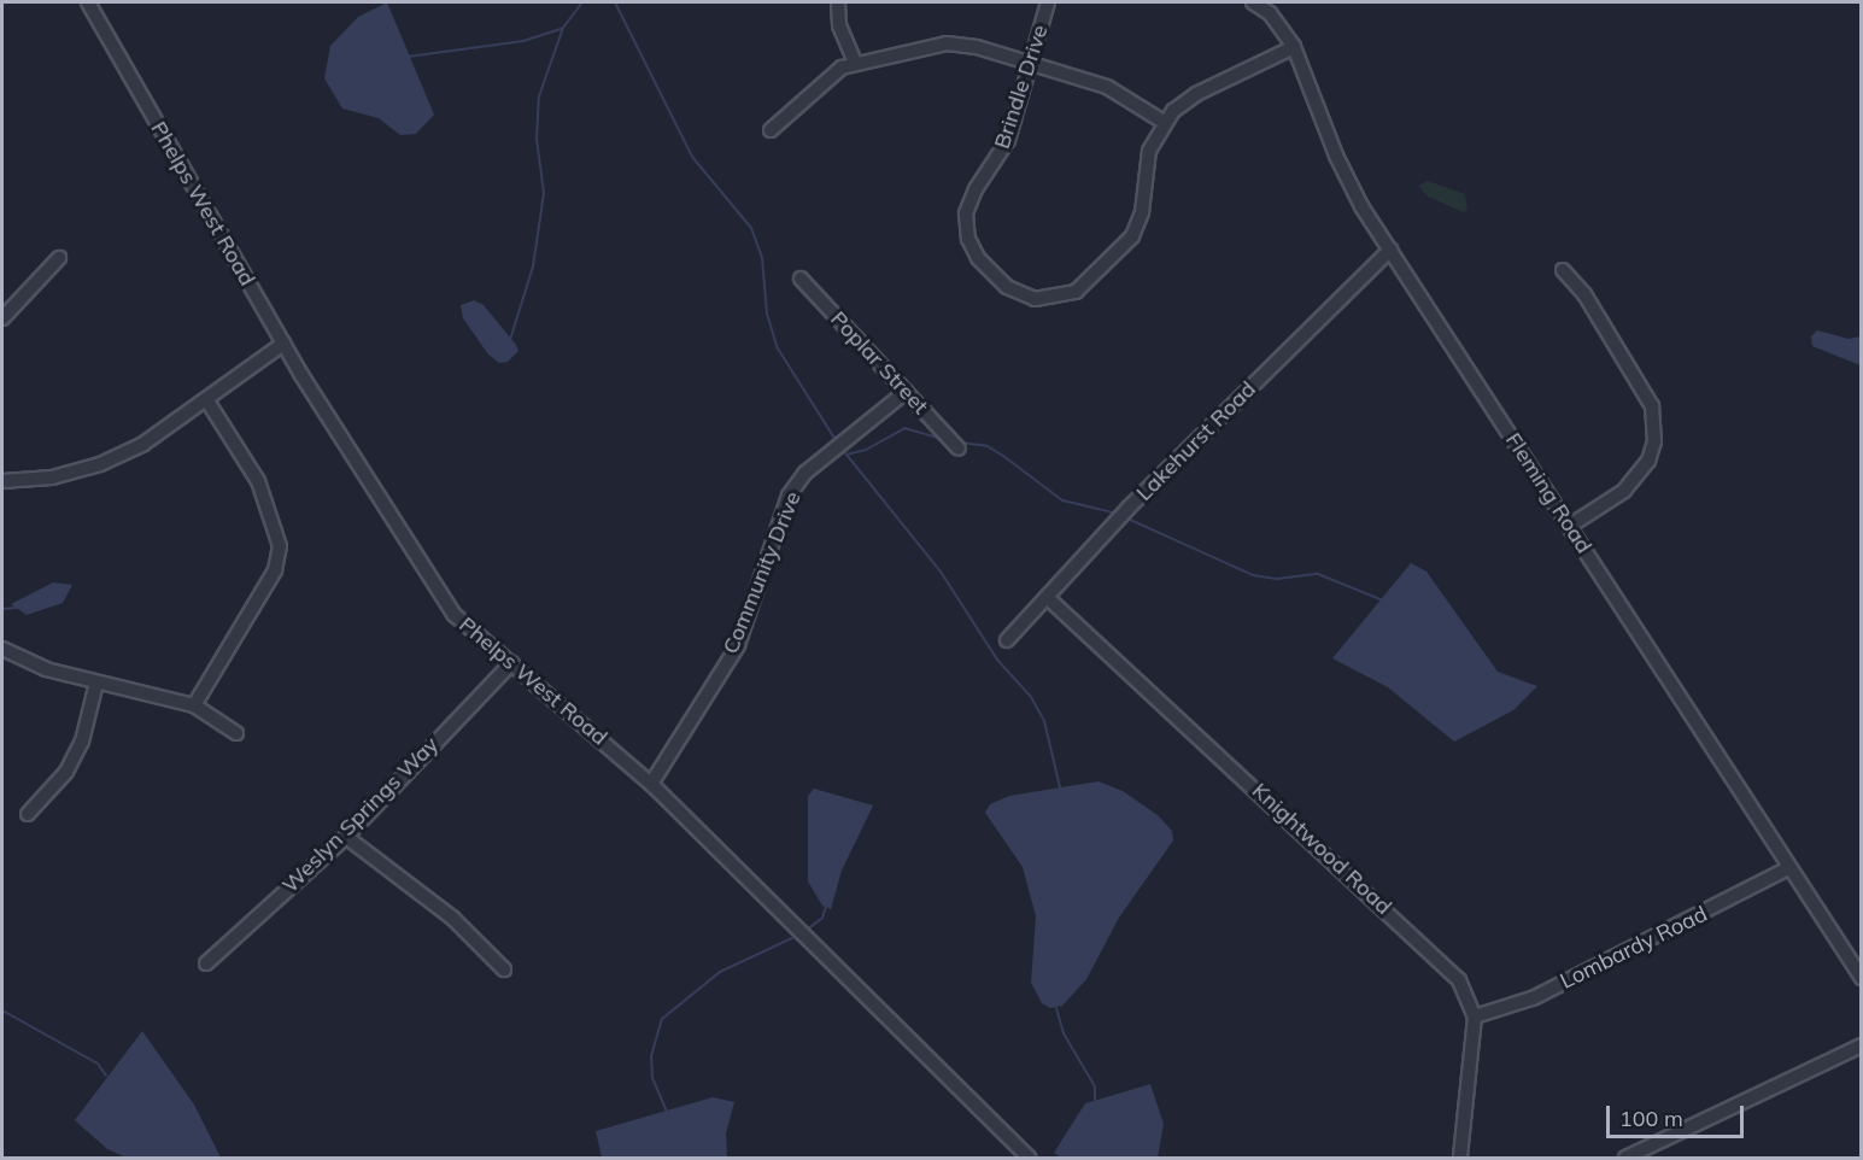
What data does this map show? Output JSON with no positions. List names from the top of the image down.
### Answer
{
  "streets": {
    "street": [
      "Brindle Drive",
      "Phelps West Road",
      "Poplar Street",
      "Lakehurst Road",
      "Fleming Road",
      "Community Drive",
      "Weslyn Springs Way",
      "Knightwood Road",
      "Lombardy Road"
    ]
  },
  "crossings": [
    ["Brindle Drive", "Fleming Road"],
    ["Phelps West Road", "Community Drive"],
    ["Phelps West Road", "Weslyn Springs Way"],
    ["Poplar Street", "Community Drive"],
    ["Lakehurst Road", "Fleming Road"],
    ["Lakehurst Road", "Knightwood Road"],
    ["Fleming Road", "Lombardy Road"],
    ["Knightwood Road", "Lombardy Road"]
  ],
  "scale_bar": "100 m"
}
